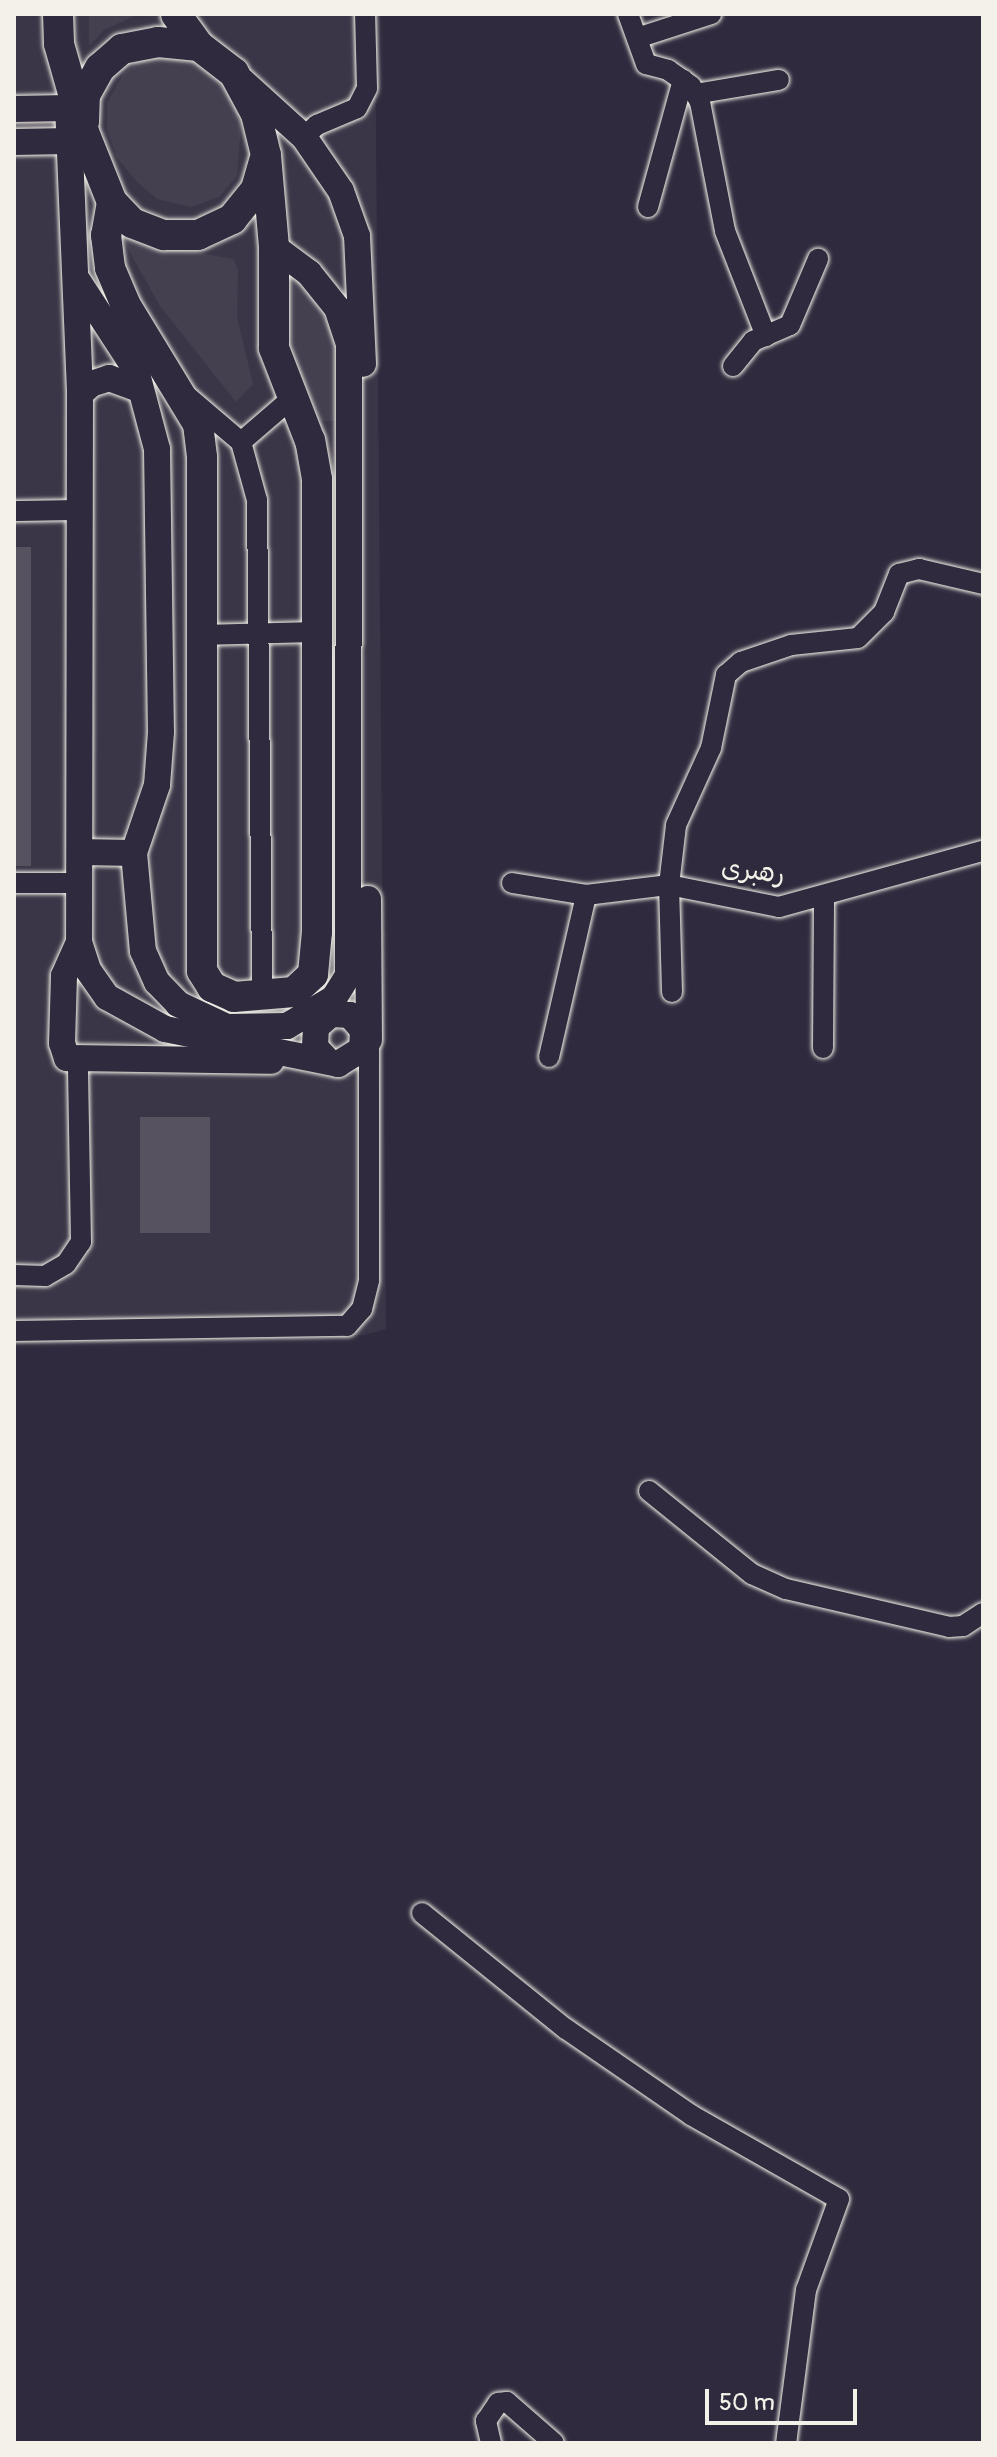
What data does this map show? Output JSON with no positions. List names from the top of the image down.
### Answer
{
  "streets": {
    "street": ["رهبری"]
  },
  "scale_bar": "50 m"
}
